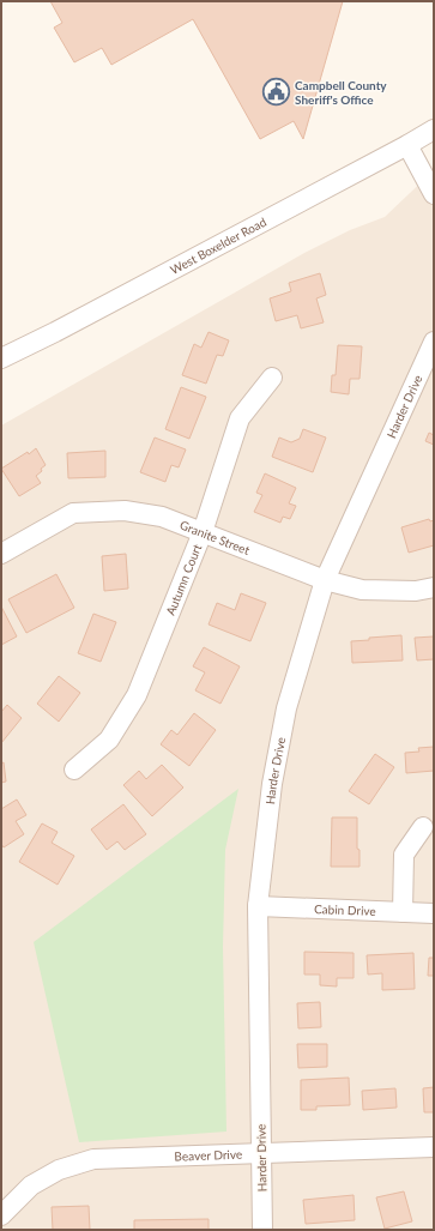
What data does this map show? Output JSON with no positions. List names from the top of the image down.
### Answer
{
  "streets": {
    "street": [
      "West Boxelder Road",
      "Harder Drive",
      "Granite Street",
      "Autumn Court",
      "Cabin Drive",
      "Beaver Drive"
    ]
  },
  "crossings": [
    ["Harder Drive", "Granite Street"],
    ["Harder Drive", "Cabin Drive"],
    ["Harder Drive", "Beaver Drive"],
    ["Granite Street", "Autumn Court"]
  ],
  "places": {
    "public building": ["Campbell County Sheriff's Office"]
  }
}
